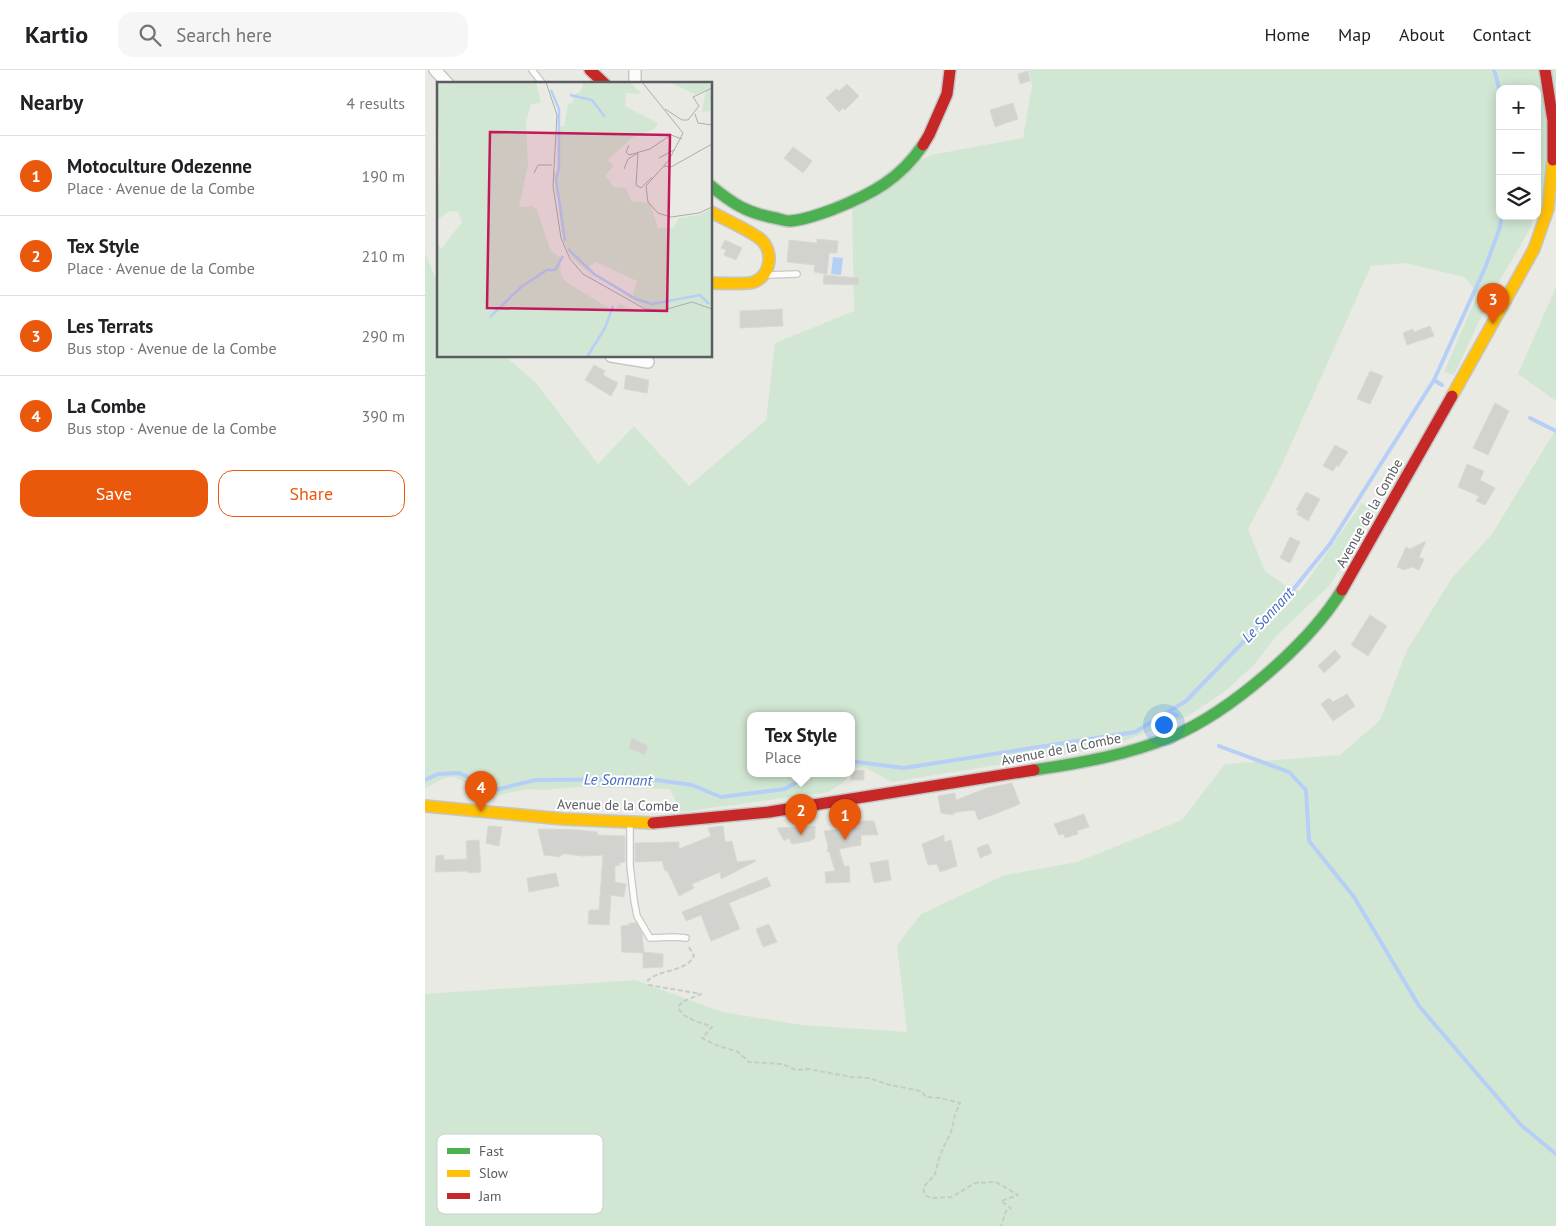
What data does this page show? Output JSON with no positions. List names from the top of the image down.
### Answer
{
  "streets": {
    "main road": ["Avenue de la Combe"]
  },
  "water": ["Le Sonnant"],
  "legend": ["Fast", "Slow", "Jam"],
  "page": {
    "header": "Kartio",
    "search": "Search here",
    "nav": [
      "Home",
      "Map",
      "About",
      "Contact"
    ],
    "heading": ["Nearby", "4 results"],
    "map_buttons": ["+", "−"],
    "list": [
      {
        "mark": "1",
        "name": "Motoculture Odezenne",
        "note": "Place · Avenue de la Combe",
        "value": "190 m"
      },
      {
        "mark": "2",
        "name": "Tex Style",
        "note": "Place · Avenue de la Combe",
        "value": "210 m"
      },
      {
        "mark": "3",
        "name": "Les Terrats",
        "note": "Bus stop · Avenue de la Combe",
        "value": "290 m"
      },
      {
        "mark": "4",
        "name": "La Combe",
        "note": "Bus stop · Avenue de la Combe",
        "value": "390 m"
      }
    ],
    "pins": [
      "3",
      "4",
      "2",
      "1"
    ],
    "buttons": ["Save", "Share"],
    "popup": ["Tex Style", "Place"]
  }
}
